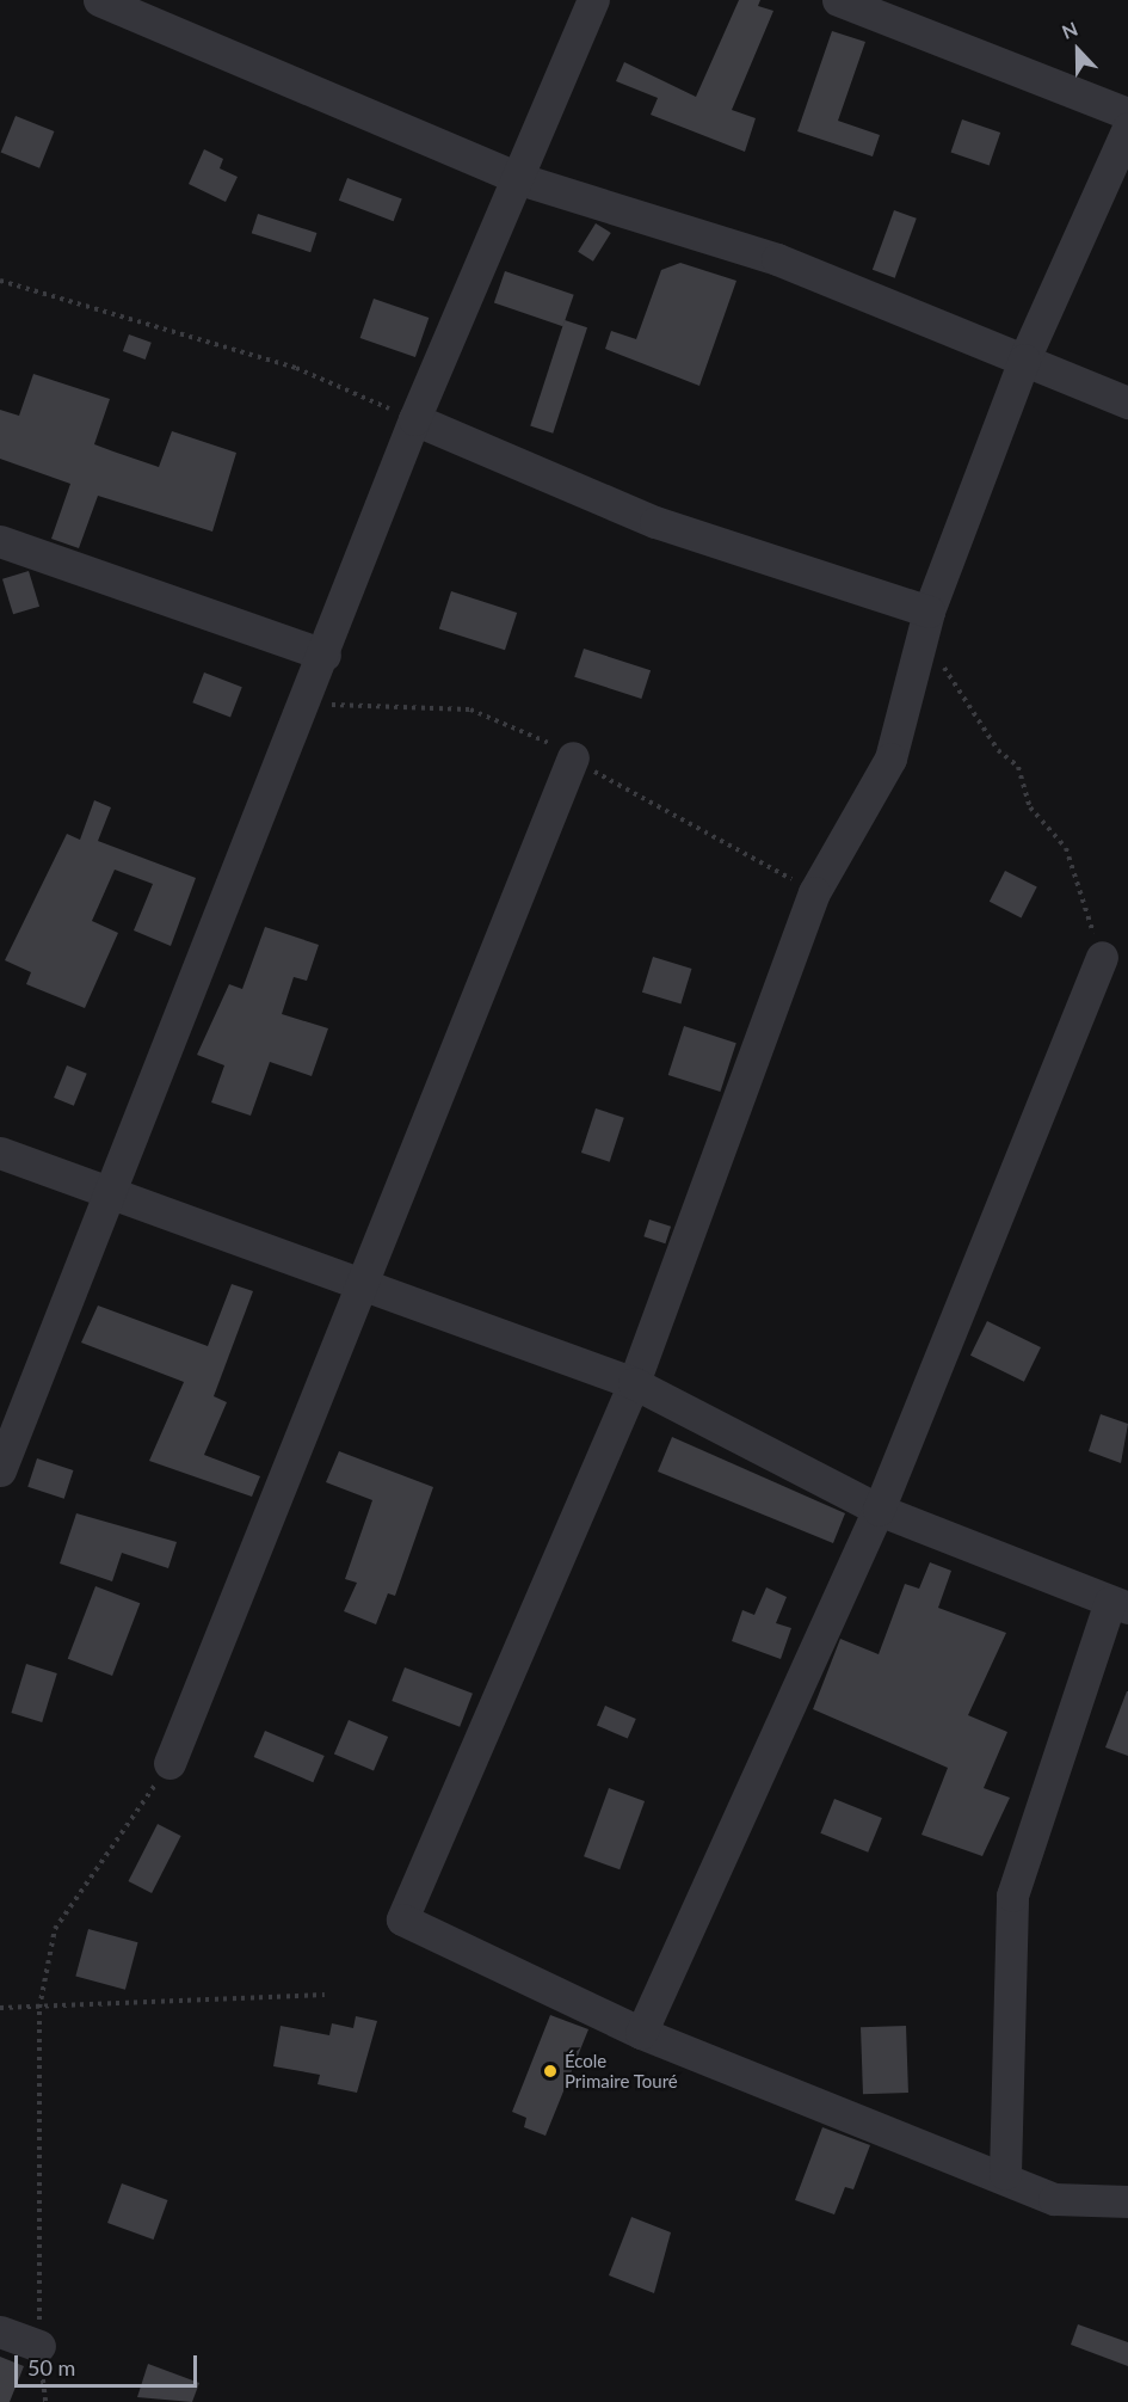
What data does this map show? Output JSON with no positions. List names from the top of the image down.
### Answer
{
  "places": ["École Primaire Touré"],
  "scale_bar": "50 m",
  "north": "top"
}
